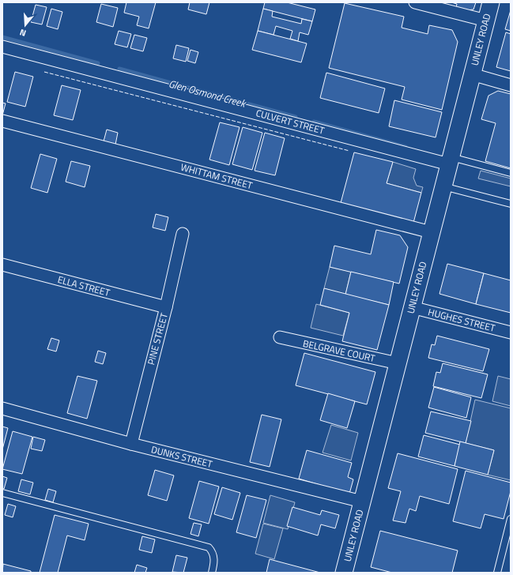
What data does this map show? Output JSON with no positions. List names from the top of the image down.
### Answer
{
  "streets": {
    "main road": ["UNLEY ROAD"],
    "street": [
      "CULVERT STREET",
      "WHITTAM STREET",
      "ELLA STREET",
      "HUGHES STREET",
      "PINE STREET",
      "BELGRAVE COURT",
      "DUNKS STREET"
    ]
  },
  "crossings": [
    ["UNLEY ROAD", "CULVERT STREET"],
    ["UNLEY ROAD", "WHITTAM STREET"],
    ["UNLEY ROAD", "HUGHES STREET"],
    ["UNLEY ROAD", "BELGRAVE COURT"],
    ["UNLEY ROAD", "DUNKS STREET"],
    ["ELLA STREET", "PINE STREET"],
    ["PINE STREET", "DUNKS STREET"]
  ],
  "water": ["Glen Osmond Creek"],
  "north": "bottom"
}
